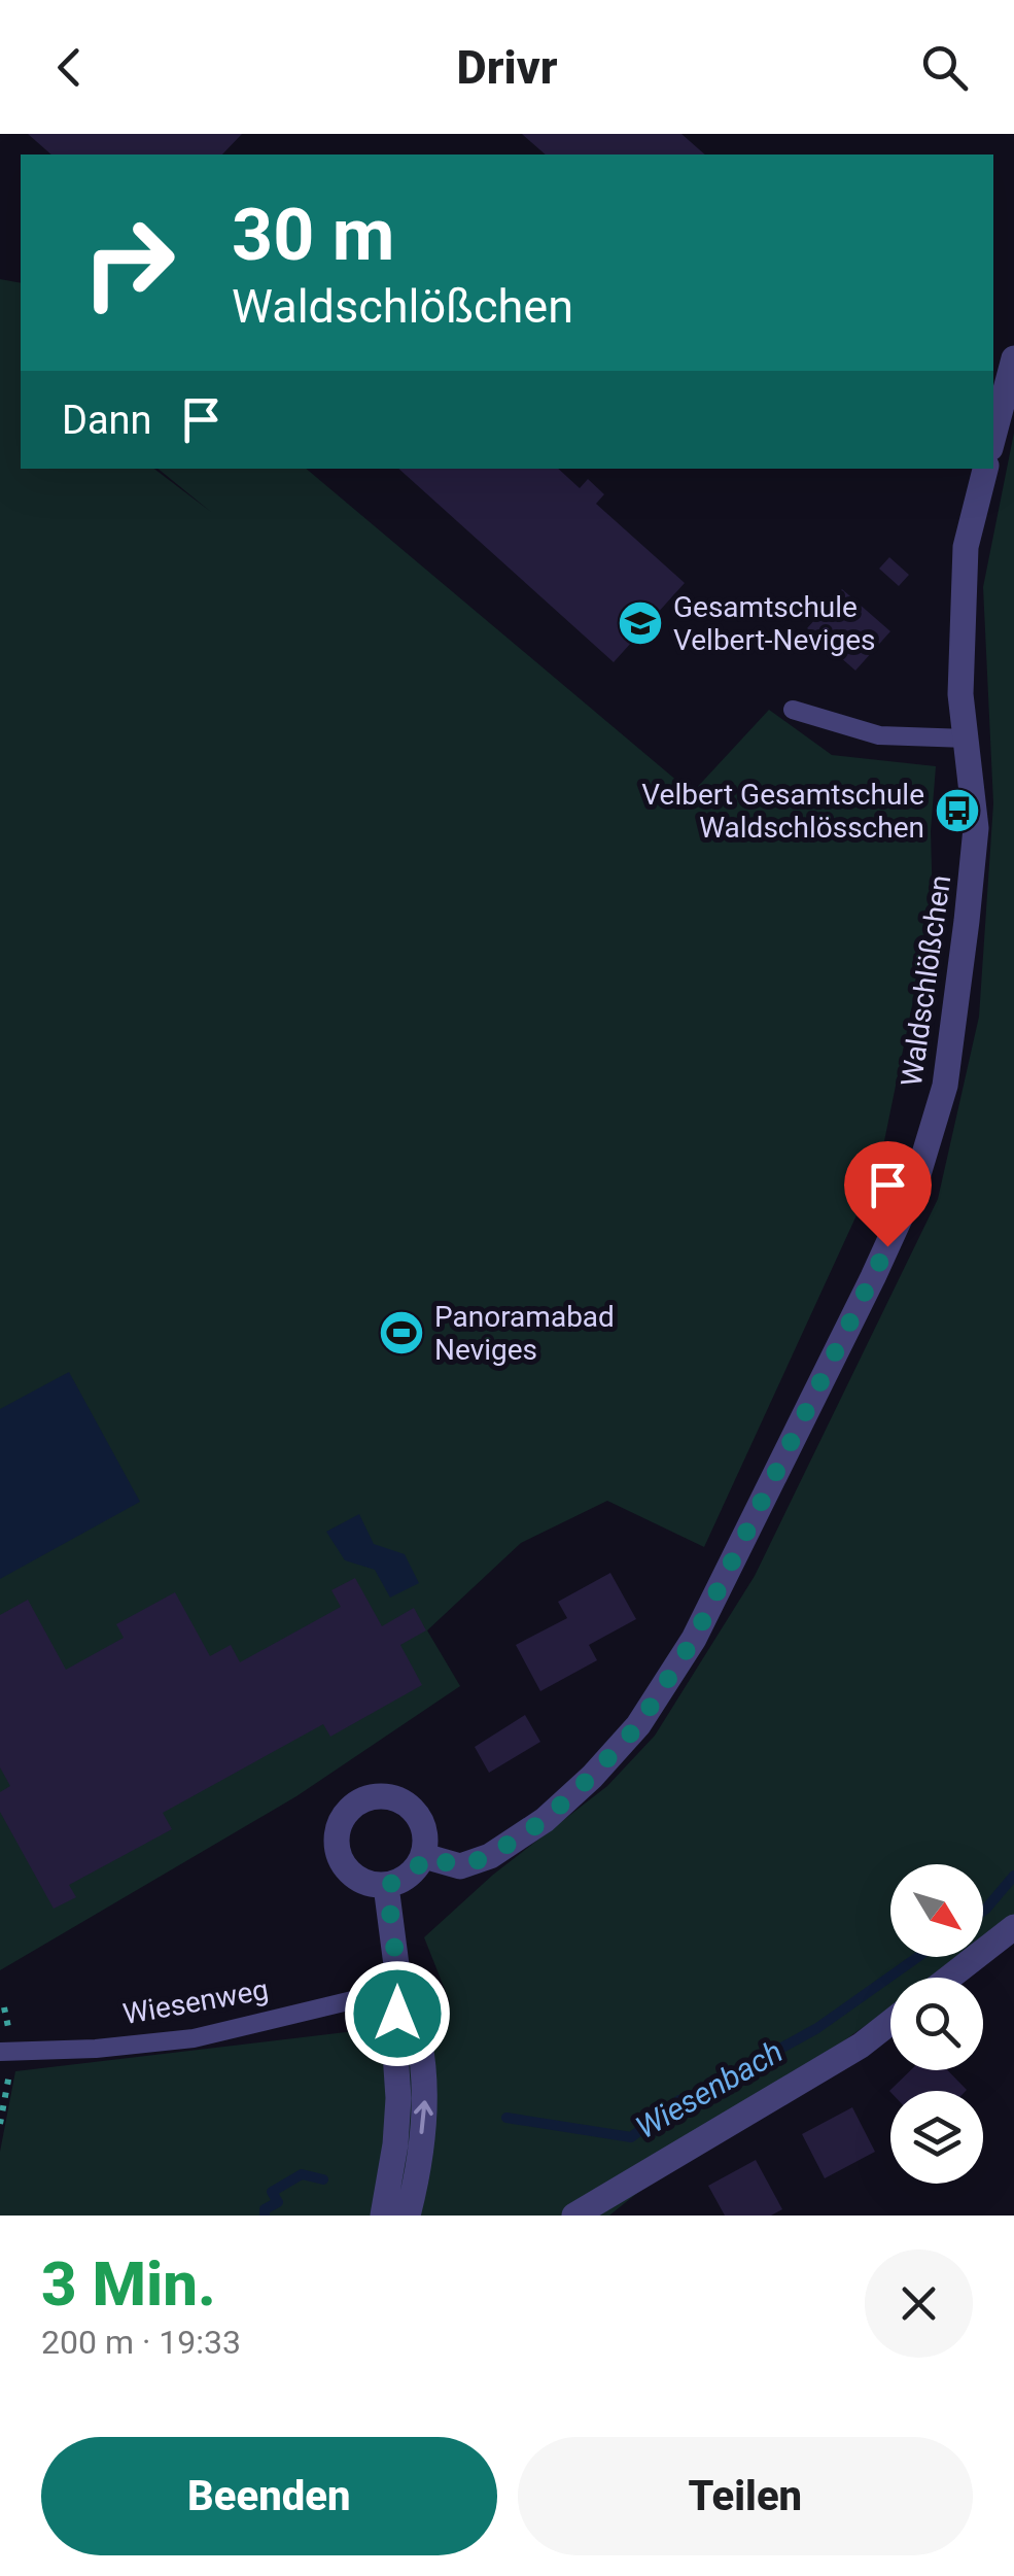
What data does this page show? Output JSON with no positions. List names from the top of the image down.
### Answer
{
  "streets": {
    "street": ["Waldschlößchen"],
    "lane": ["Wiesenweg"]
  },
  "water": ["Wiesenbach"],
  "places": {
    "school or university": ["Gesamtschule Velbert-Neviges"],
    "bus stop": ["Velbert Gesamtschule Waldschlösschen"],
    "sports": ["Panoramabad Neviges"]
  },
  "north": "bottom right",
  "page": {
    "header": "Drivr",
    "turn": ["30 m", "Waldschlößchen"],
    "then": "Dann",
    "heading": ["3 Min.", "200 m · 19:33"],
    "buttons": ["Beenden", "Teilen"]
  }
}
